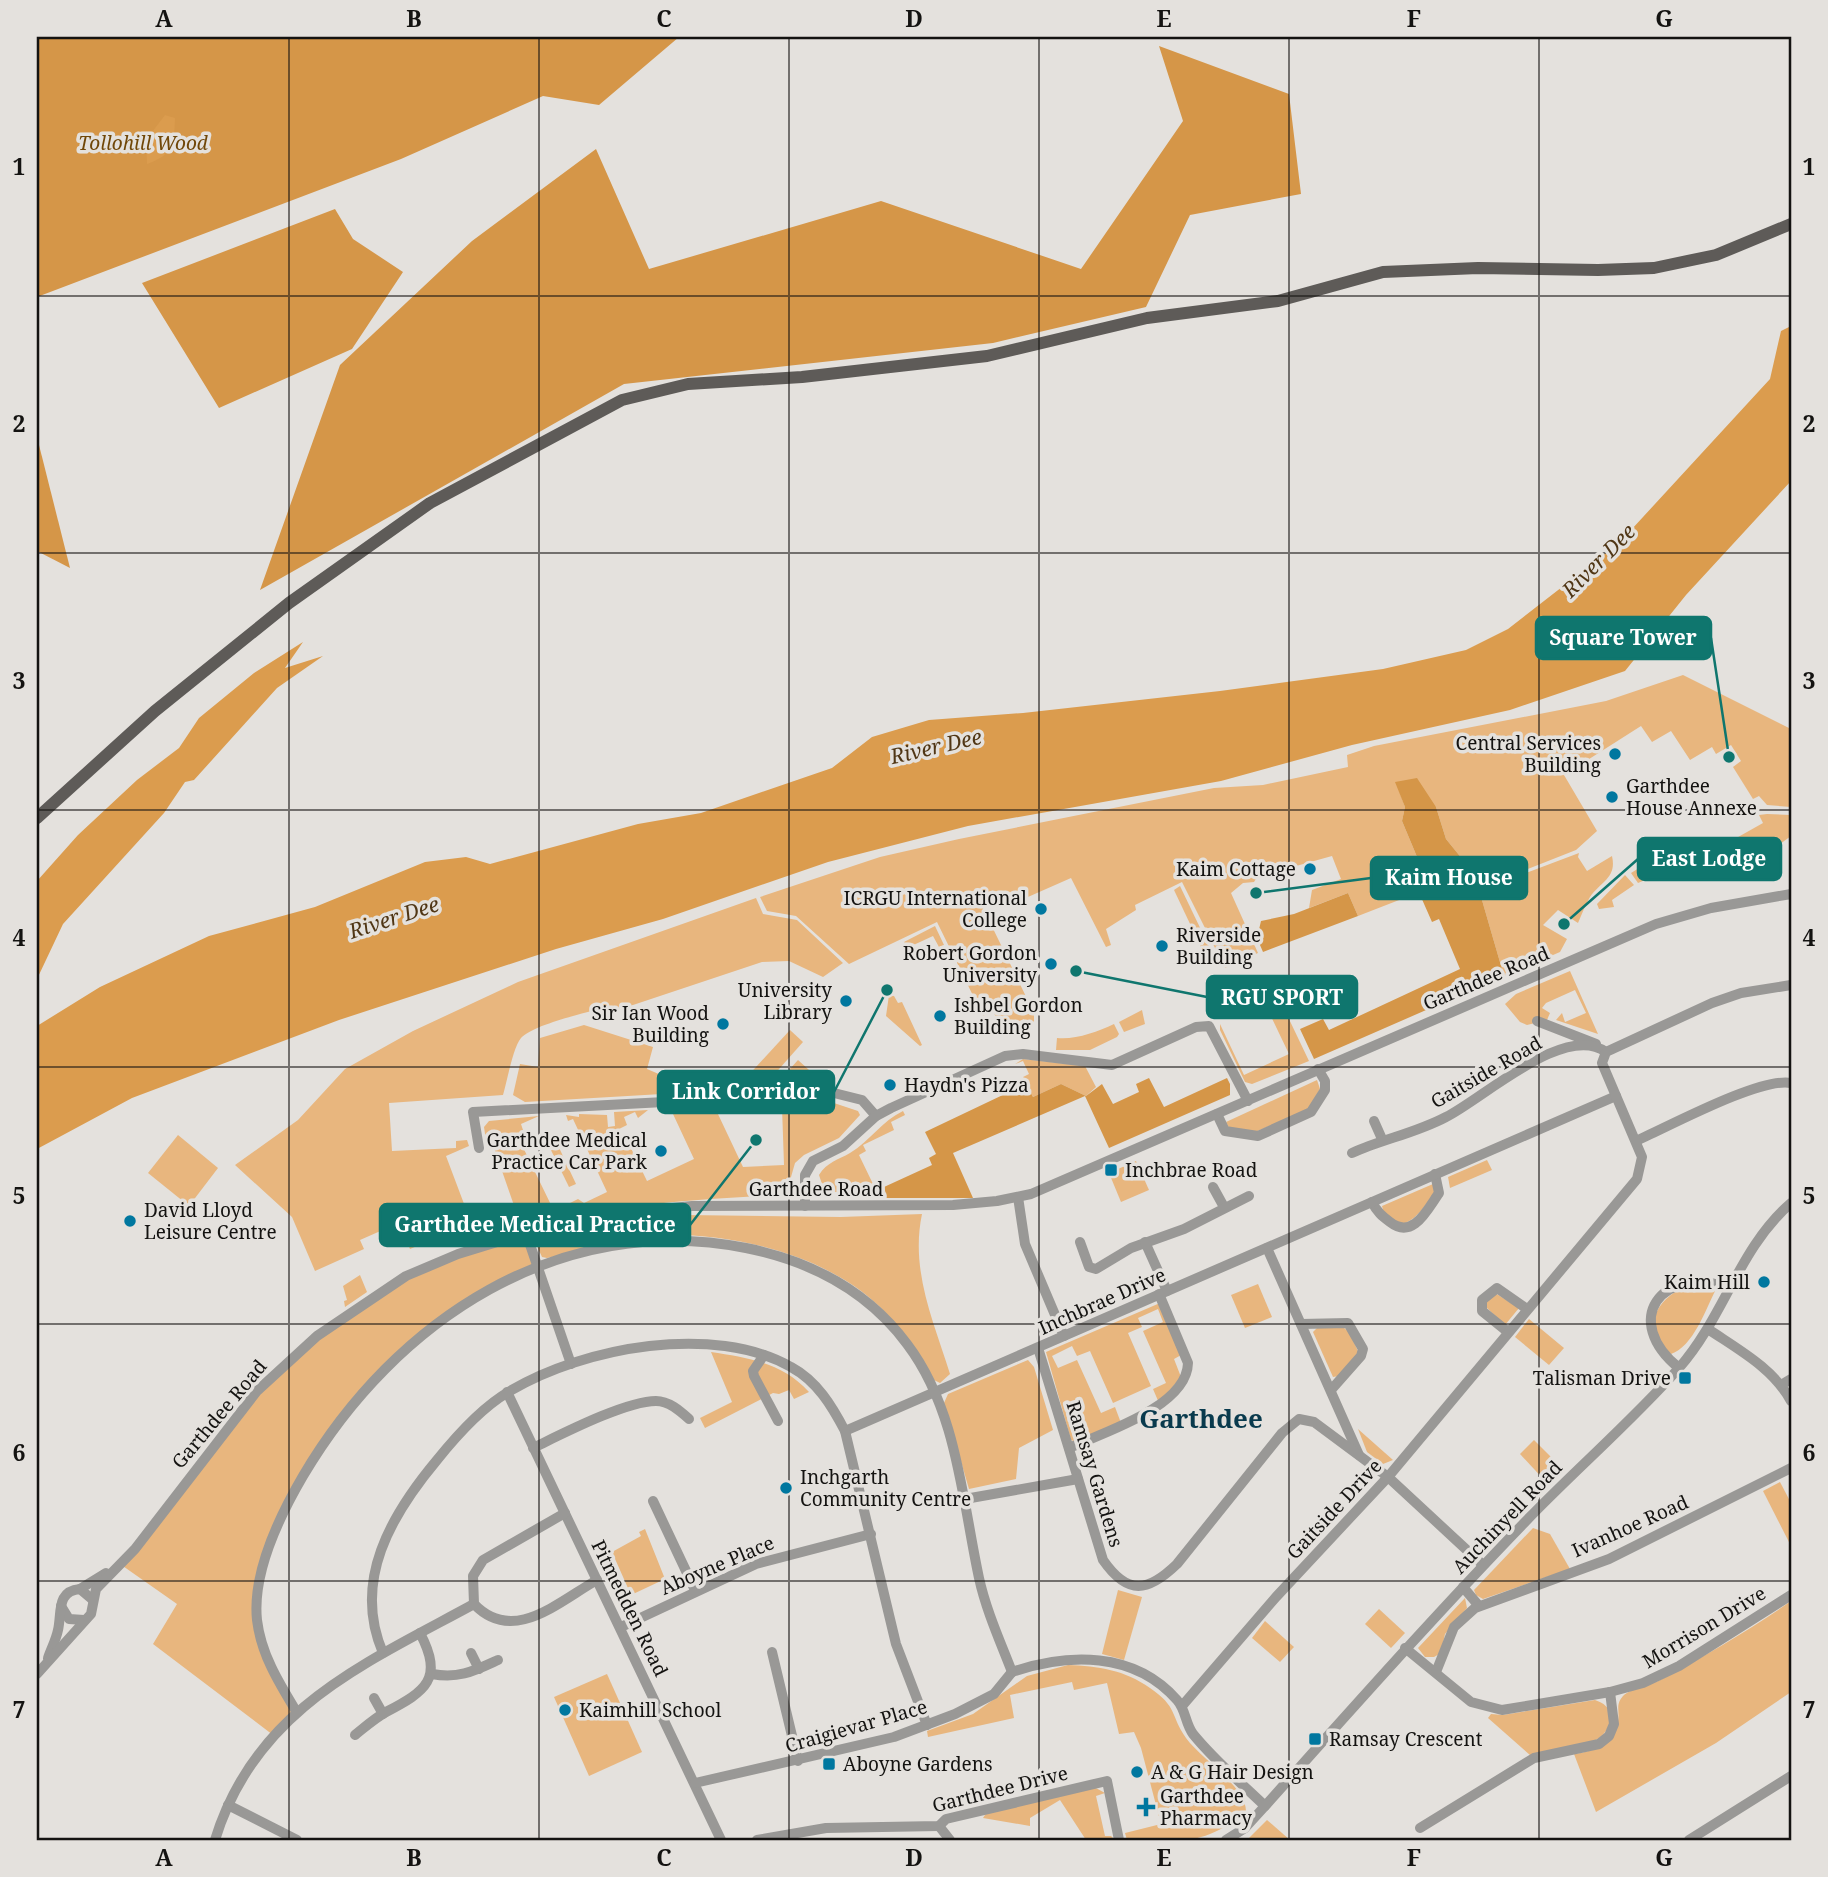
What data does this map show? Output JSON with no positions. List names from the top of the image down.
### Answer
{
  "streets": {
    "street": [
      "Garthdee Road",
      "Gaitside Road",
      "Inchbrae Drive",
      "Ramsay Gardens",
      "Gaitside Drive",
      "Auchinyell Road",
      "Ivanhoe Road",
      "Aboyne Place",
      "Pitmedden Road",
      "Morrison Drive",
      "Craigievar Place",
      "Garthdee Drive"
    ]
  },
  "crossings": [
    ["Inchbrae Drive", "Ramsay Gardens"],
    ["Inchbrae Drive", "Gaitside Drive"],
    ["Ramsay Gardens", "Gaitside Drive"],
    ["Ramsay Gardens", "Auchinyell Road"],
    ["Auchinyell Road", "Morrison Drive"],
    ["Ivanhoe Road", "Morrison Drive"],
    ["Aboyne Place", "Pitmedden Road"],
    ["Pitmedden Road", "Craigievar Place"]
  ],
  "districts": ["Garthdee"],
  "water": ["River Dee"],
  "parks": ["Tollohill Wood"],
  "places": {
    "other": [
      "Central Services Building",
      "Square Tower",
      "Garthdee House Annexe",
      "Kaim Cottage",
      "Kaim House",
      "ICRGU International College",
      "East Lodge",
      "Riverside Building",
      "Robert Gordon University",
      "RGU SPORT",
      "Link Corridor",
      "University Library",
      "Ishbel Gordon Building",
      "Sir Ian Wood Building",
      "Haydn's Pizza",
      "Garthdee Medical Practice",
      "Garthdee Medical Practice Car Park",
      "David Lloyd Leisure Centre",
      "Kaim Hill",
      "Inchgarth Community Centre",
      "Kaimhill School",
      "A & G Hair Design"
    ],
    "transit": [
      "Inchbrae Road",
      "Talisman Drive",
      "Ramsay Crescent",
      "Aboyne Gardens"
    ],
    "health": ["Garthdee Pharmacy"]
  },
  "grid": {
    "columns": [
      "A",
      "B",
      "C",
      "D",
      "E",
      "F",
      "G"
    ],
    "rows": [
      "1",
      "2",
      "3",
      "4",
      "5",
      "6",
      "7"
    ]
  }
}
